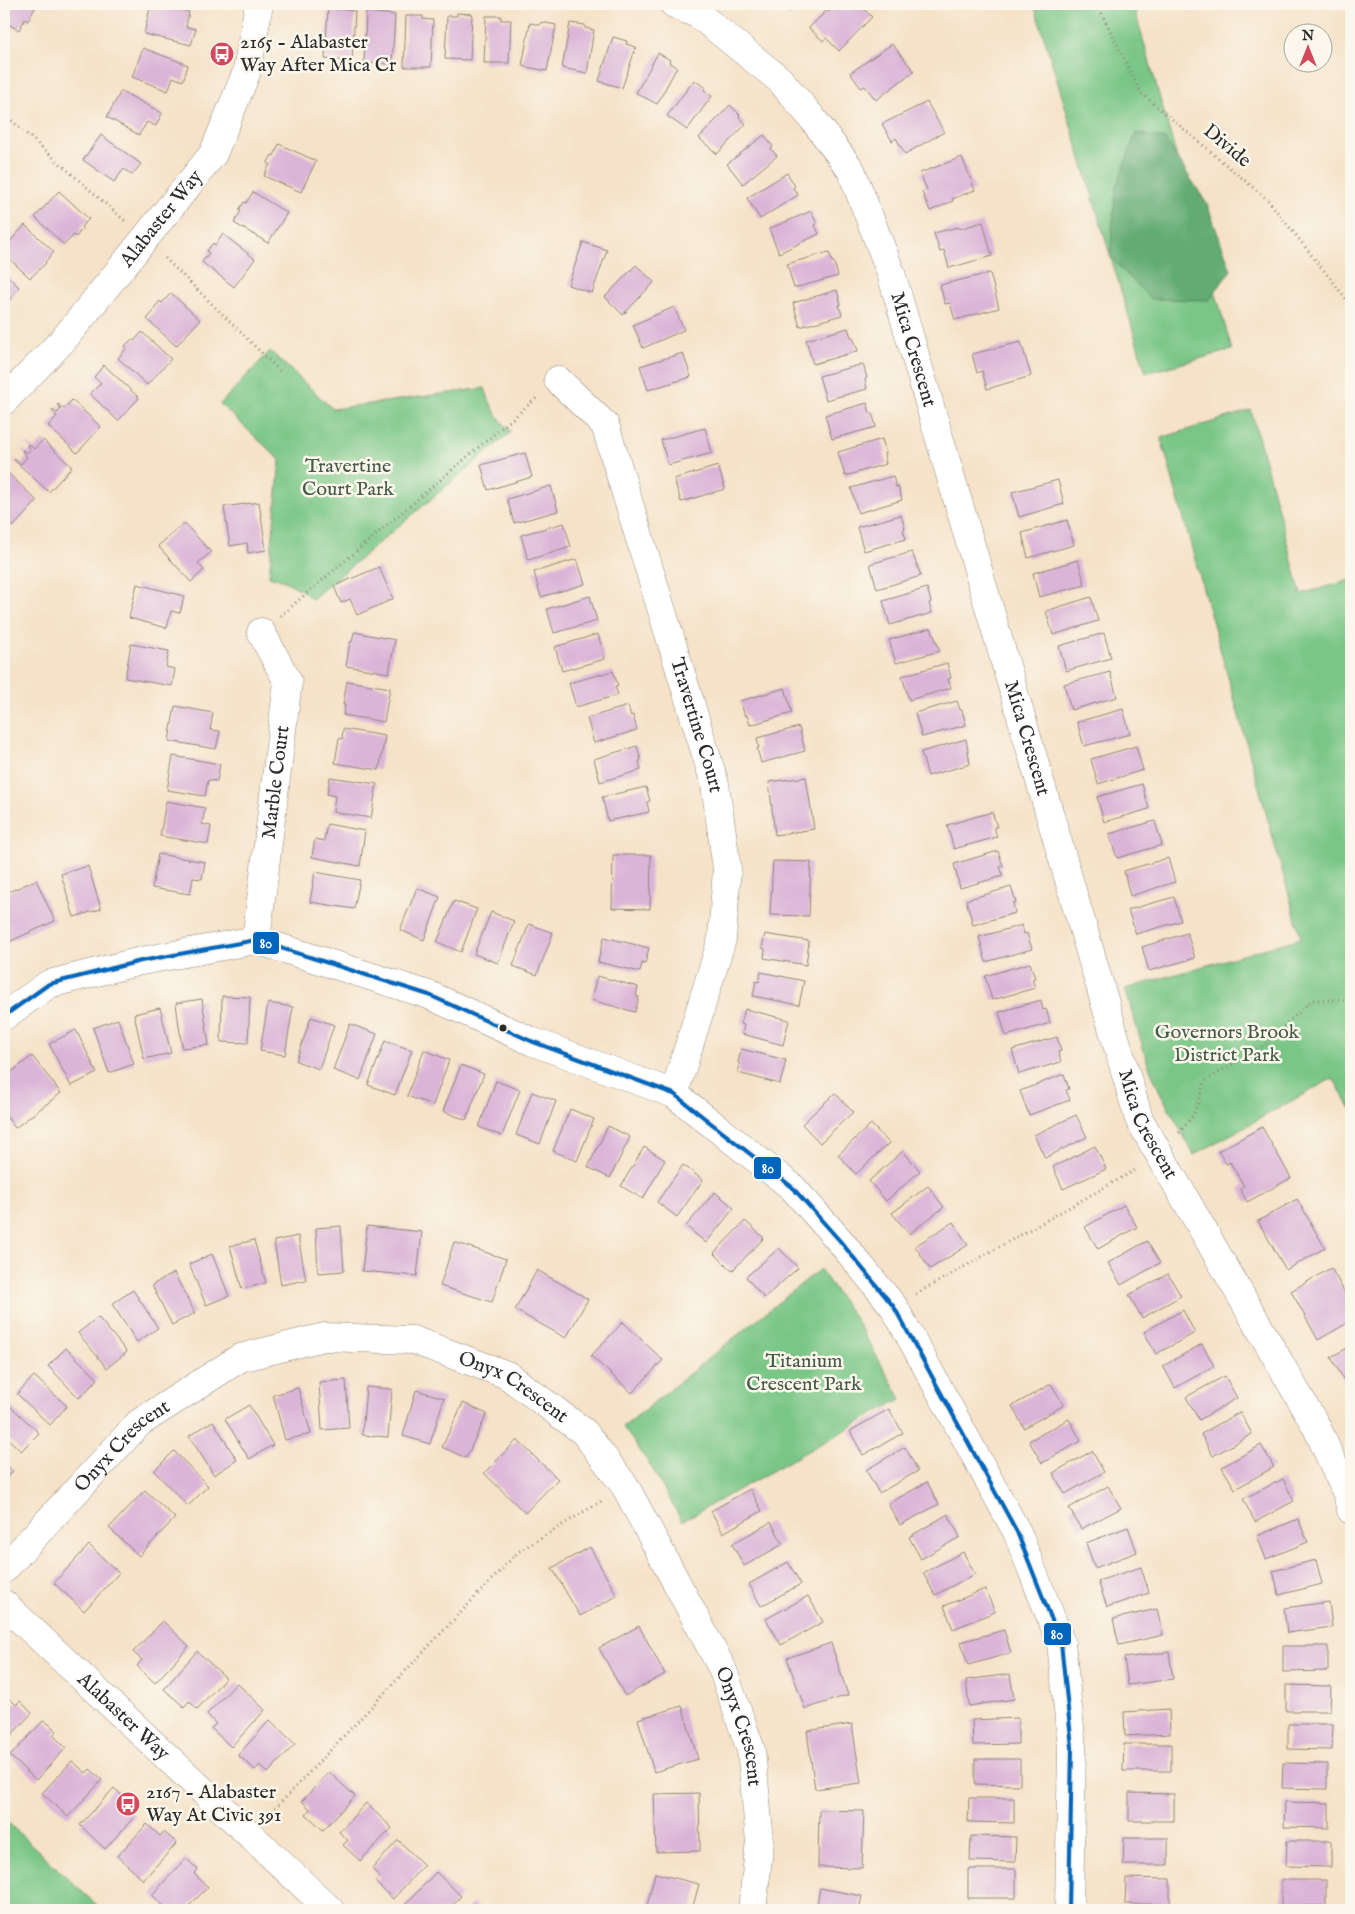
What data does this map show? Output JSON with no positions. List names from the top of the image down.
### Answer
{
  "streets": {
    "street": [
      "Alabaster Way",
      "Mica Crescent",
      "Travertine Court",
      "Marble Court",
      "Onyx Crescent"
    ],
    "path": ["Divide"]
  },
  "parks": ["Travertine Court Park", "Governors Brook District Park", "Titanium Crescent Park"],
  "places": {
    "bus stop": ["2165 - Alabaster Way After Mica Cr", "2167 - Alabaster Way At Civic 391"]
  },
  "lines": ["transit line 80"],
  "north": "top"
}
